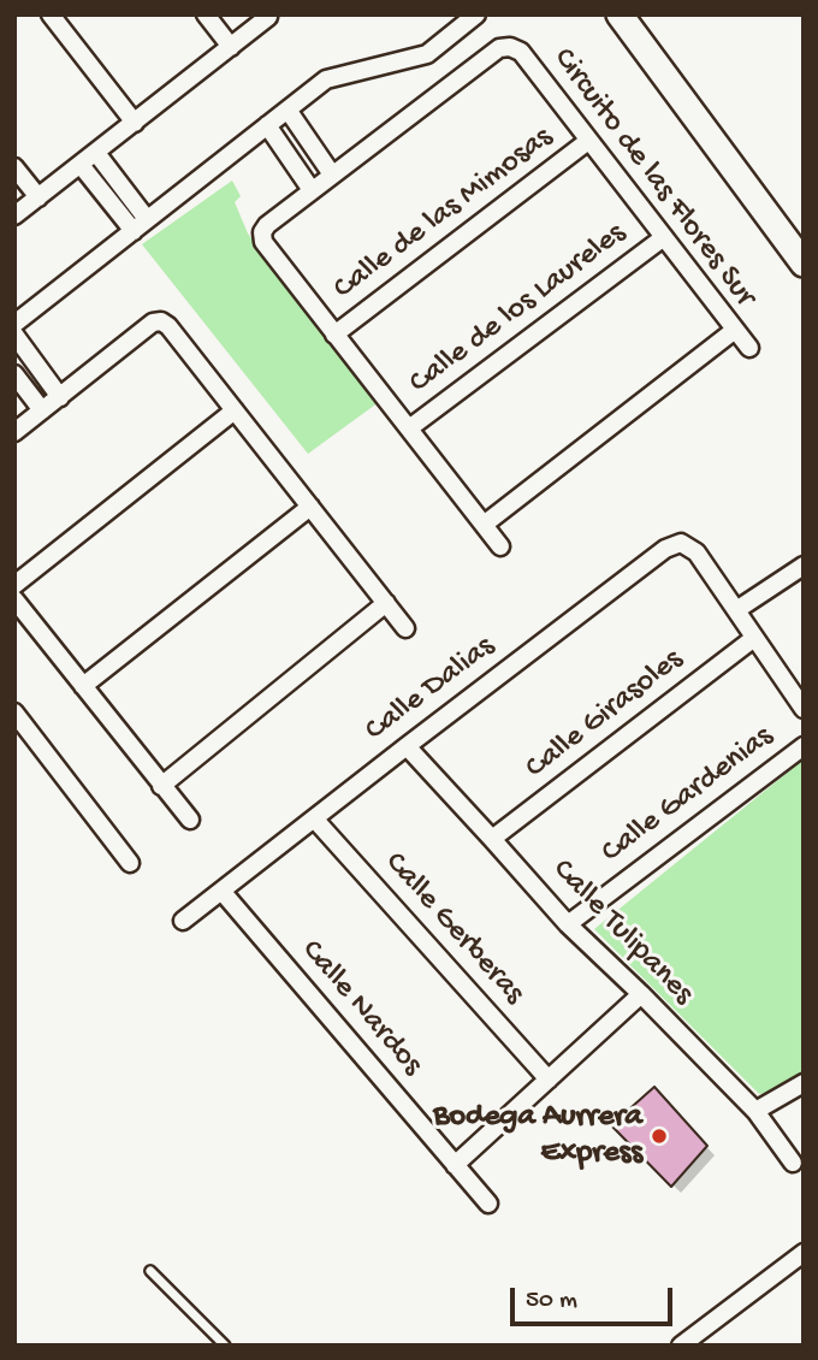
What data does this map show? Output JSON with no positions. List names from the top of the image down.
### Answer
{
  "streets": {
    "street": [
      "Circuito de las Flores Sur",
      "Calle de las Mimosas",
      "Calle de los Laureles",
      "Calle Dalias",
      "Calle Girasoles",
      "Calle Gardenias",
      "Calle Gerberas",
      "Calle Tulipanes",
      "Calle Nardos"
    ]
  },
  "crossings": [
    ["Circuito de las Flores Sur", "Calle de las Mimosas"],
    ["Circuito de las Flores Sur", "Calle de los Laureles"],
    ["Calle Dalias", "Calle Gerberas"],
    ["Calle Dalias", "Calle Tulipanes"],
    ["Calle Dalias", "Calle Nardos"],
    ["Calle Girasoles", "Calle Tulipanes"],
    ["Calle Gardenias", "Calle Tulipanes"]
  ],
  "places": ["Bodega Aurrera Express"],
  "scale_bar": "50 m"
}
